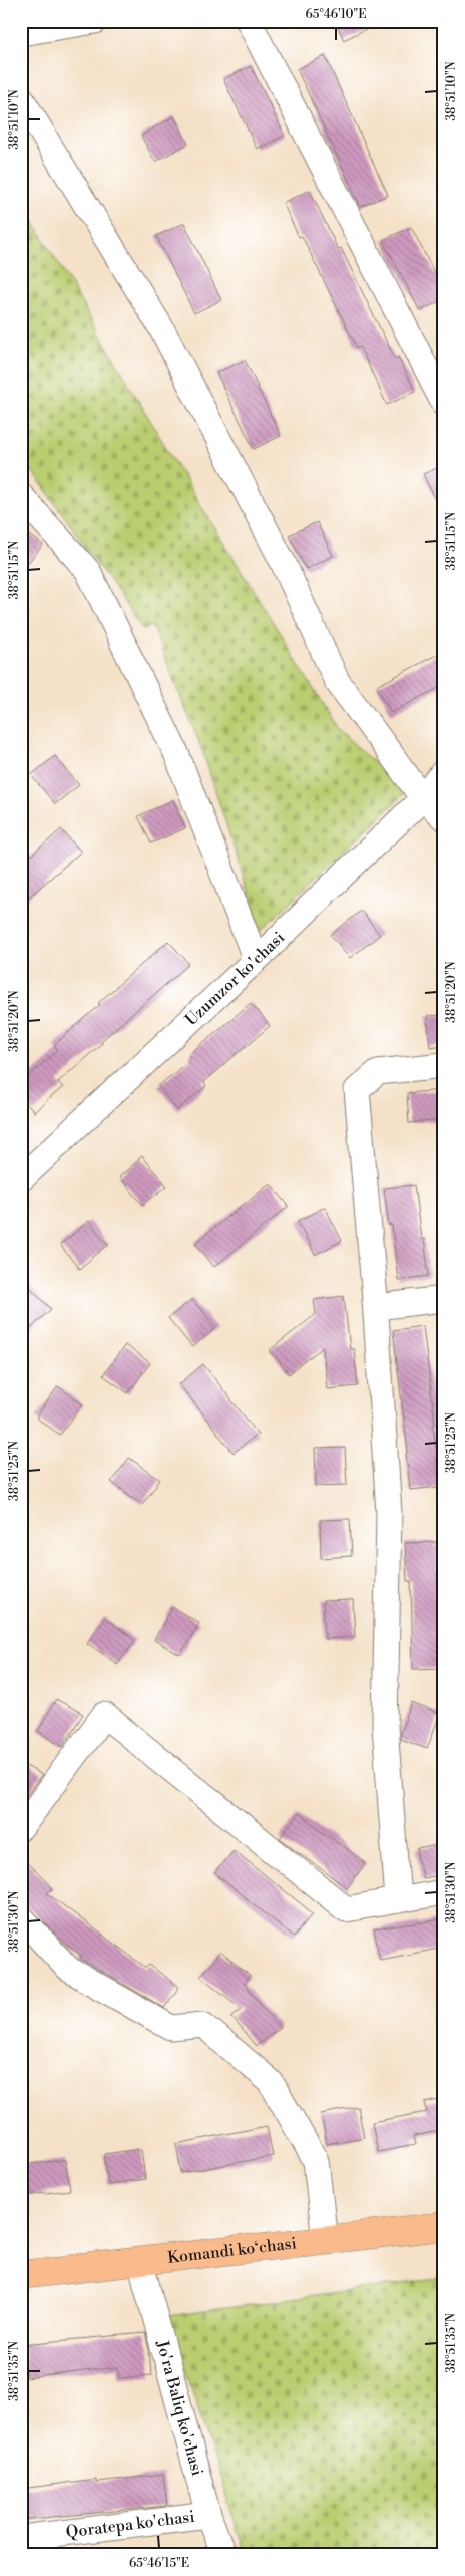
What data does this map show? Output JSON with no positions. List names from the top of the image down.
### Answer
{
  "streets": {
    "main road": ["Komandi ko‘chasi"],
    "street": ["Uzumzor ko'chasi", "Jo'ra Baliq ko'chasi", "Qoratepa ko'chasi"]
  },
  "crossings": [
    ["Komandi ko‘chasi", "Jo'ra Baliq ko'chasi"],
    ["Jo'ra Baliq ko'chasi", "Qoratepa ko'chasi"]
  ],
  "coordinates": [
    "65°46'10\"E",
    "38°51'10\"N",
    "38°51'15\"N",
    "38°51'20\"N",
    "38°51'25\"N",
    "38°51'30\"N",
    "38°51'35\"N",
    "65°46'15\"E"
  ]
}
